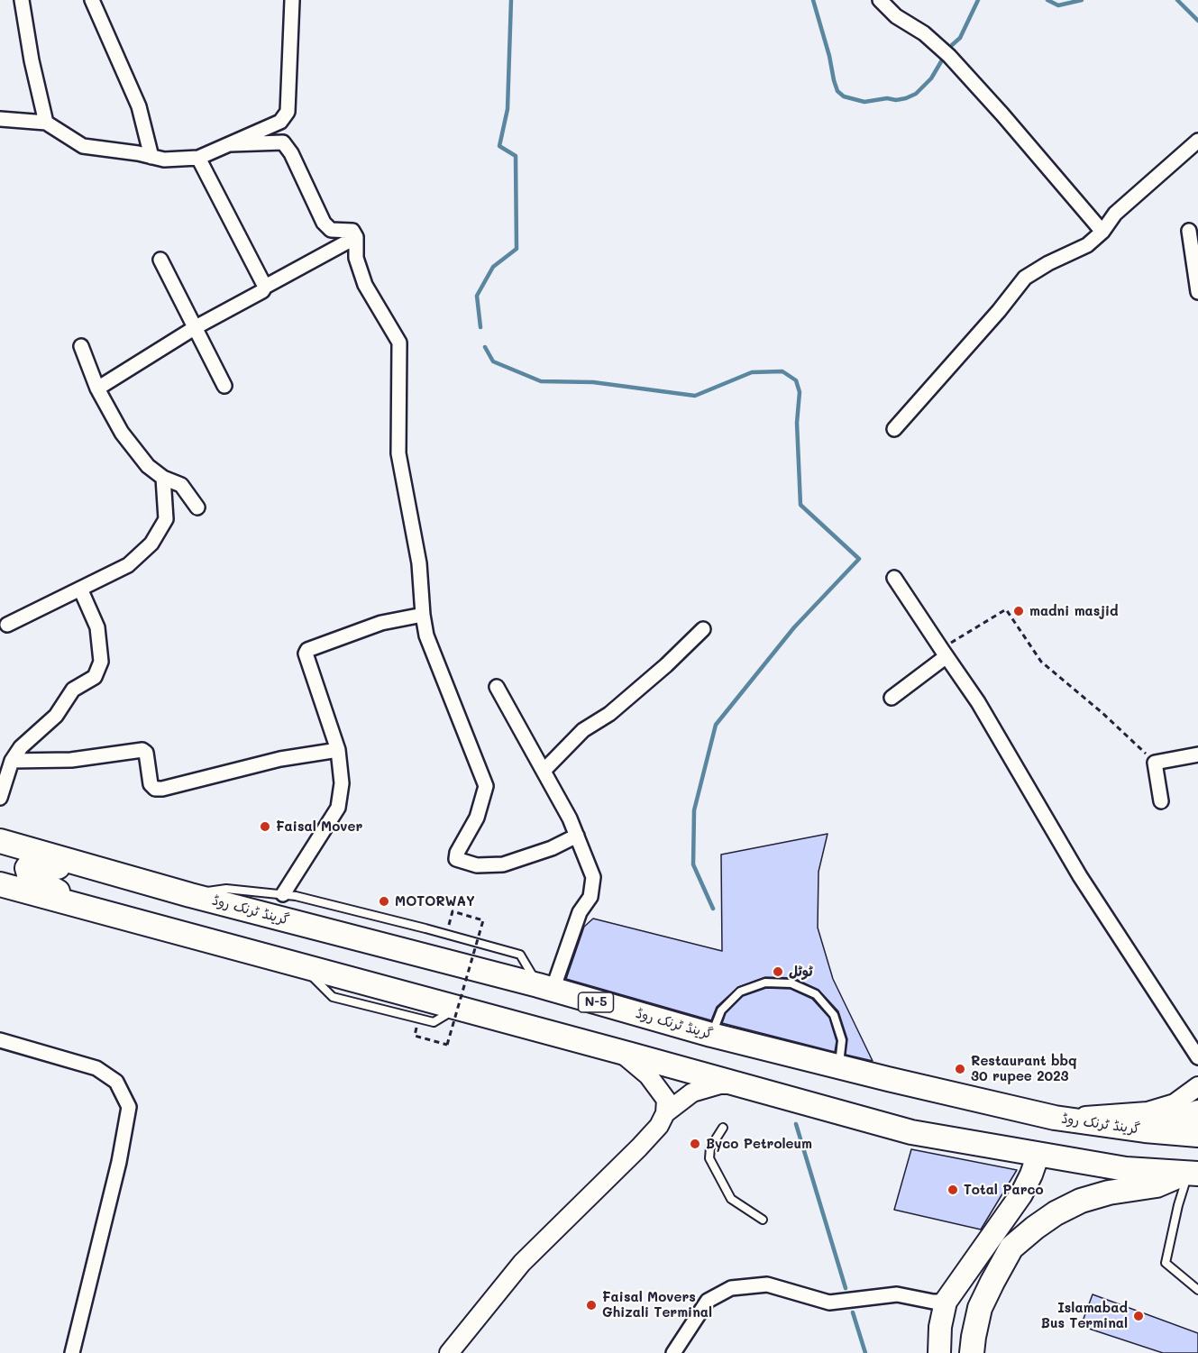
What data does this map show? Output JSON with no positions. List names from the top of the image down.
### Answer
{
  "streets": {
    "highway": ["گرینڈ ٹرنک روڈ", "N-5"]
  },
  "places": [
    "madni masjid",
    "Faisal Mover",
    "MOTORWAY",
    "ٹوٹل",
    "Restaurant bbq 30 rupee 2023",
    "Byco Petroleum",
    "Total Parco",
    "Faisal Movers Ghizali Terminal",
    "Islamabad Bus Terminal"
  ]
}
